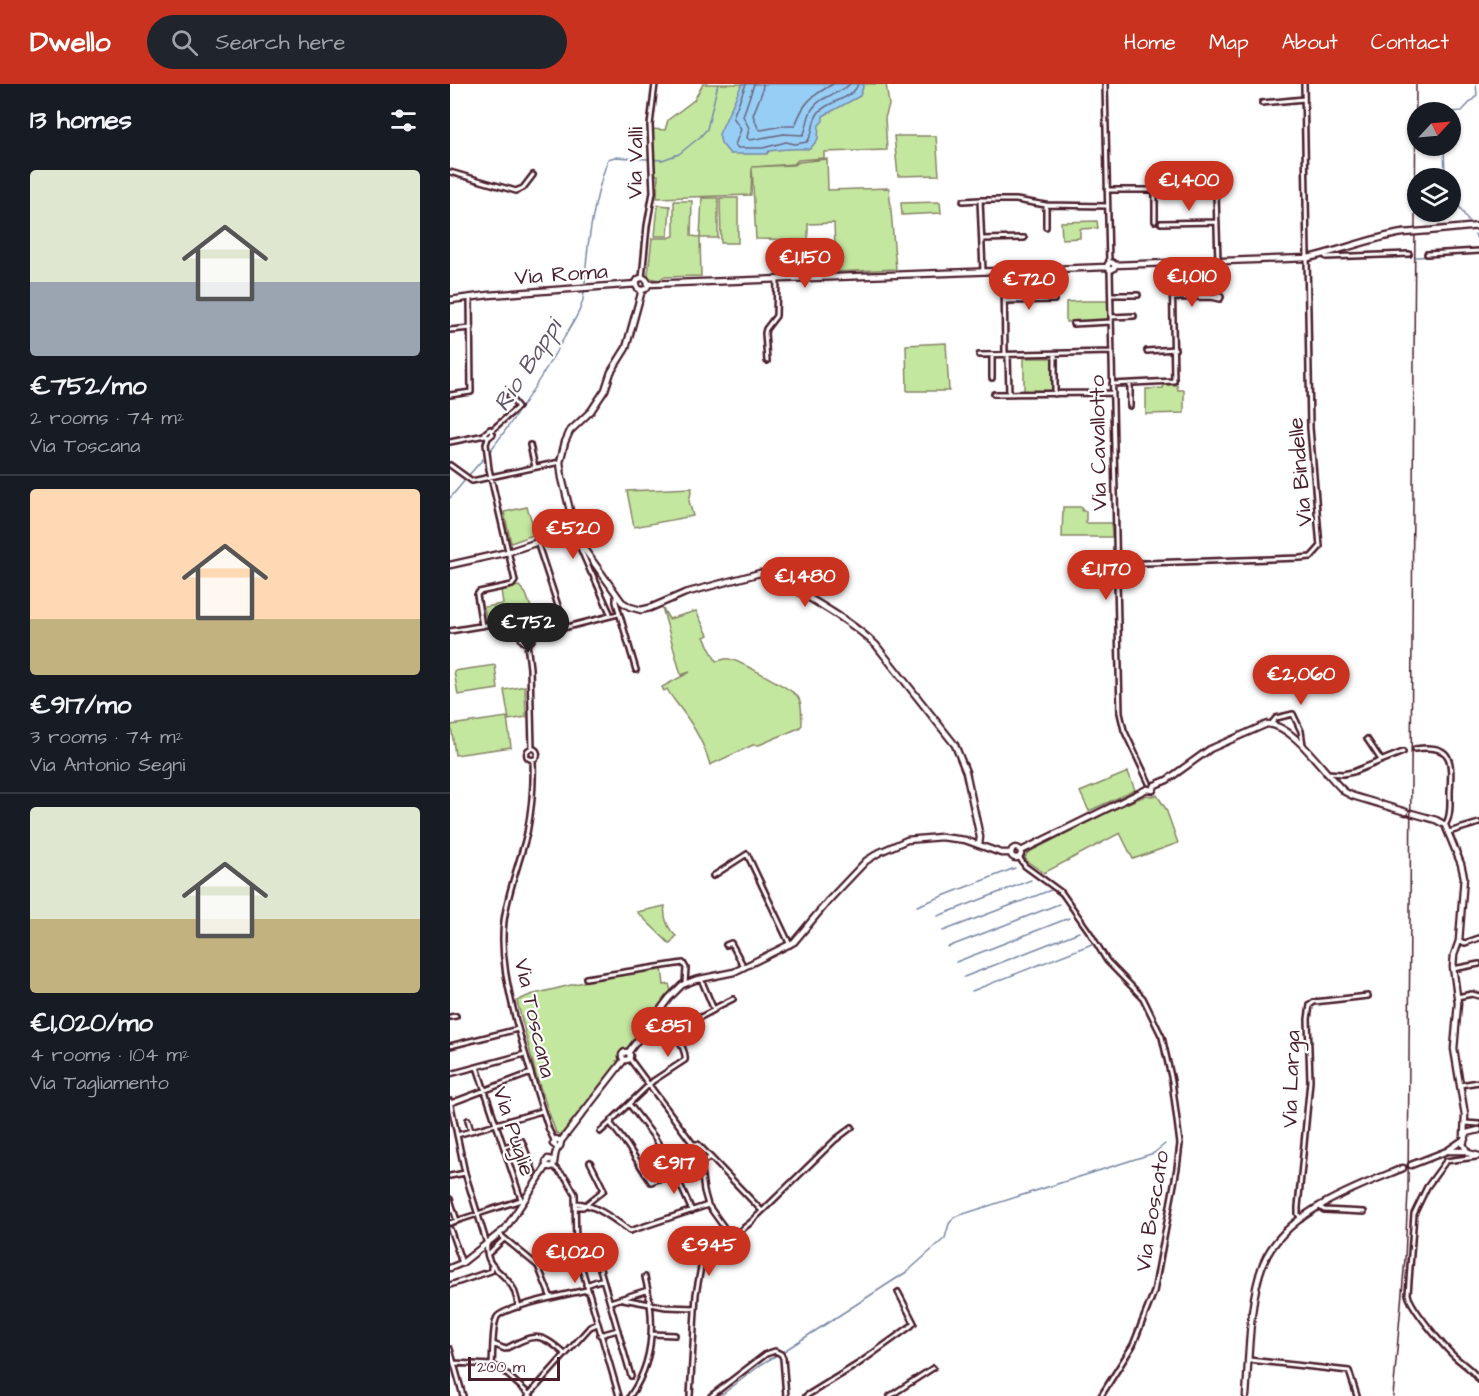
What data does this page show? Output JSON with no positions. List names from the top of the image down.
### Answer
{
  "streets": {
    "street": [
      "Via Valli",
      "Via Roma",
      "Via Cavallotto",
      "Via Bindelle",
      "Via Toscana",
      "Via Larga",
      "Via Puglie",
      "Via Boscato"
    ]
  },
  "crossings": [
    ["Via Valli", "Via Roma"],
    ["Via Cavallotto", "Via Bindelle"]
  ],
  "water": ["Rio Bappi"],
  "scale_bar": "200 m",
  "north": "top right",
  "page": {
    "header": "Dwello",
    "search": "Search here",
    "nav": [
      "Home",
      "Map",
      "About",
      "Contact"
    ],
    "heading": "13 homes",
    "list": [
      {
        "name": "€752/mo",
        "note": "2 rooms · 74 m² · Via Toscana"
      },
      {
        "name": "€917/mo",
        "note": "3 rooms · 74 m² · Via Antonio Segni"
      },
      {
        "name": "€1,020/mo",
        "note": "4 rooms · 104 m² · Via Tagliamento"
      }
    ],
    "price": [
      "€1,400",
      "€1,150",
      "€1,010",
      "€720",
      "€520",
      "€1,170",
      "€1,480",
      "€752",
      "€2,060",
      "€851",
      "€917",
      "€945",
      "€1,020"
    ],
    "scale": "200 m"
  }
}
